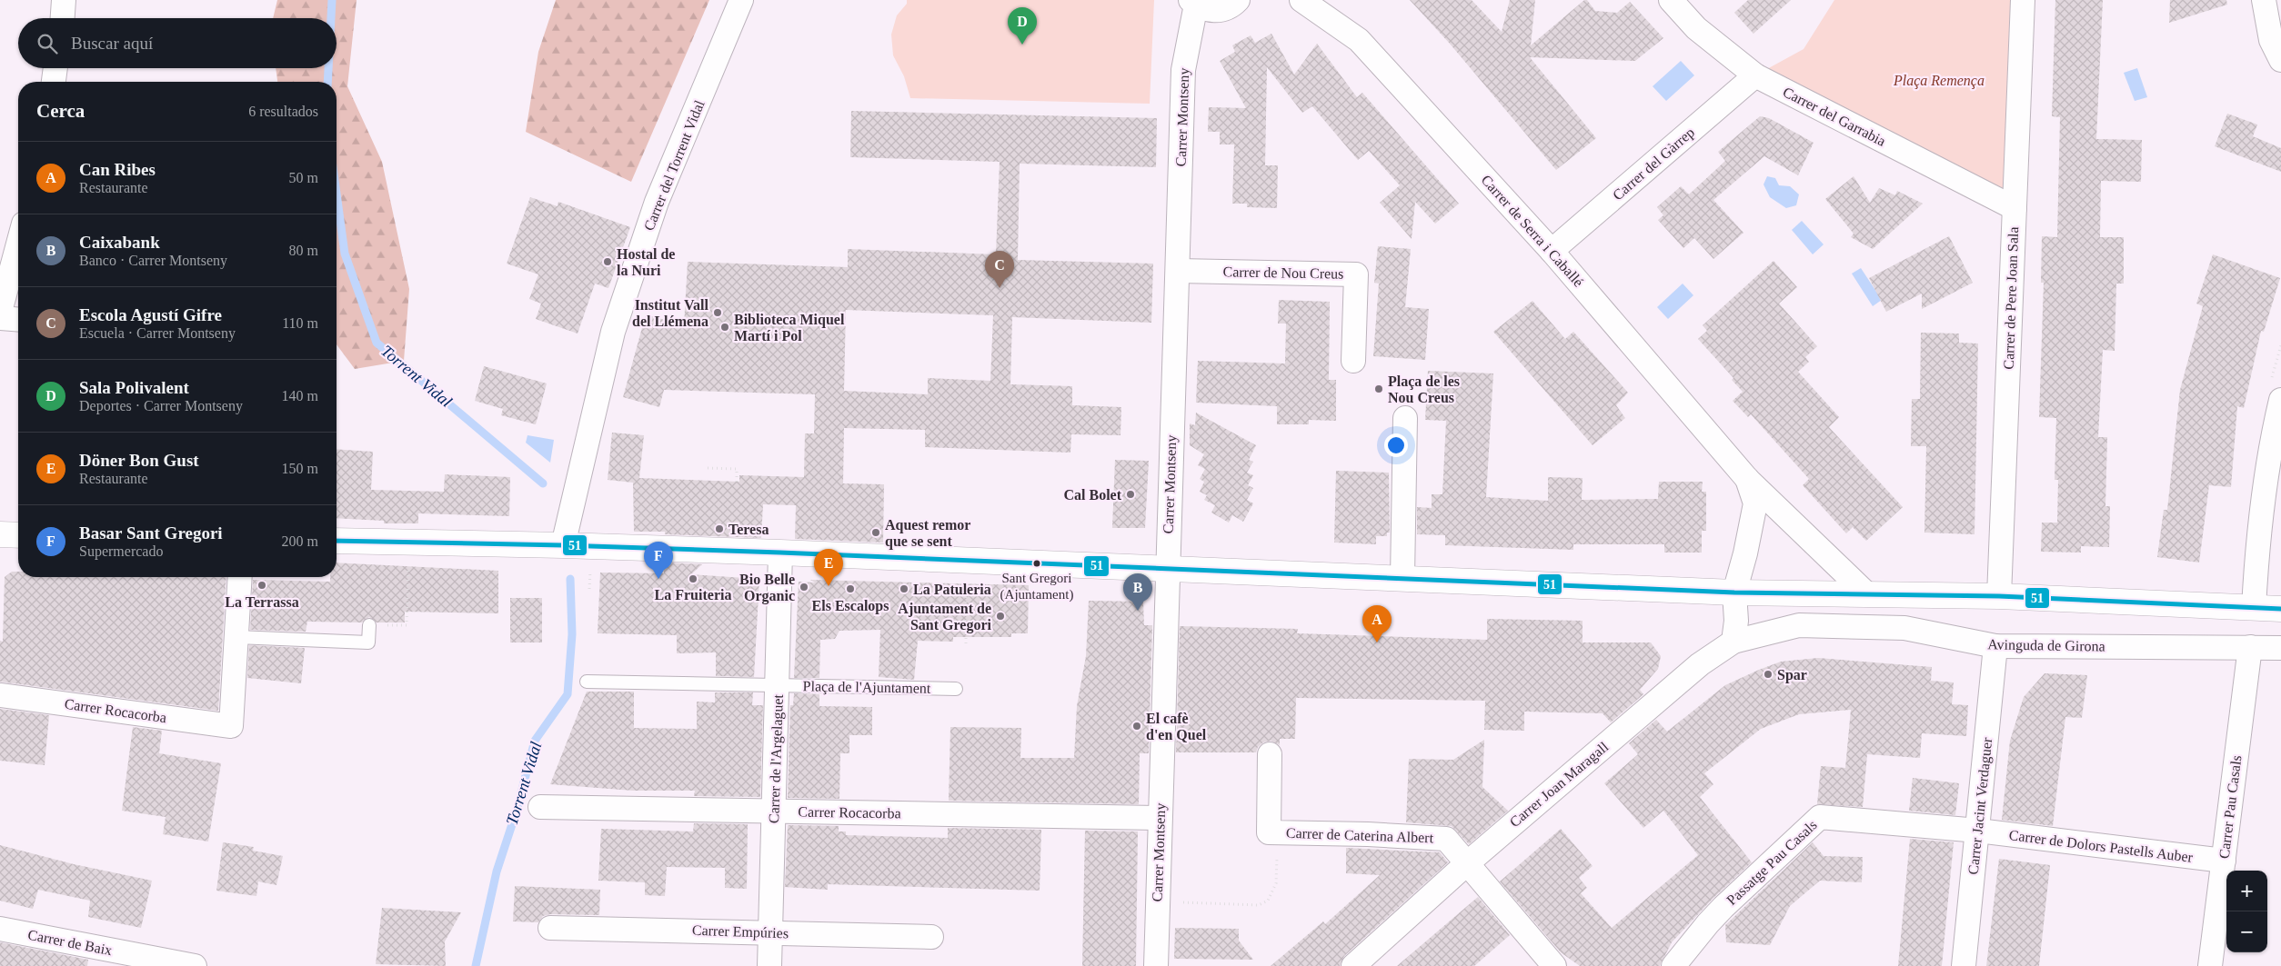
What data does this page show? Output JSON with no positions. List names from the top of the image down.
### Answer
{
  "streets": {
    "street": [
      "Carrer del Garrabia",
      "Carrer Montseny",
      "Carrer del Gàrrep",
      "Carrer del Torrent Vidal",
      "Carrer de Serra i Caballé",
      "Carrer de Nou Creus",
      "Carrer de Pere Joan Sala",
      "Avinguda de Girona",
      "Carrer Rocacorba",
      "Carrer de l'Argelaguet",
      "Carrer Joan Maragall",
      "Carrer Jacint Verdaguer",
      "Carrer Pau Casals",
      "Carrer de Caterina Albert",
      "Carrer de Dolors Pastells Auber",
      "Passatge Pau Casals",
      "Carrer Empúries",
      "Carrer de Baix"
    ],
    "lane": ["Plaça de l'Ajuntament"]
  },
  "crossings": [
    ["Carrer del Garrabia", "Carrer del Gàrrep"],
    ["Carrer del Garrabia", "Carrer de Pere Joan Sala"],
    ["Carrer Montseny", "Carrer de Nou Creus"],
    ["Carrer Montseny", "Carrer Rocacorba"],
    ["Carrer del Gàrrep", "Carrer de Serra i Caballé"],
    ["Avinguda de Girona", "Carrer Joan Maragall"],
    ["Avinguda de Girona", "Carrer Jacint Verdaguer"],
    ["Avinguda de Girona", "Carrer Pau Casals"],
    ["Plaça de l'Ajuntament", "Carrer de l'Argelaguet"],
    ["Carrer Rocacorba", "Carrer de l'Argelaguet"],
    ["Carrer de l'Argelaguet", "Carrer Empúries"],
    ["Carrer Joan Maragall", "Carrer de Caterina Albert"],
    ["Carrer Jacint Verdaguer", "Carrer de Dolors Pastells Auber"],
    ["Carrer Jacint Verdaguer", "Passatge Pau Casals"],
    ["Carrer Pau Casals", "Carrer de Dolors Pastells Auber"],
    ["Carrer de Dolors Pastells Auber", "Passatge Pau Casals"]
  ],
  "water": ["Torrent Vidal"],
  "parks": ["Plaça Remença"],
  "places": [
    "Hostal de la Nuri",
    "Institut Vall del Llémena",
    "Biblioteca Miquel Martí i Pol",
    "Plaça de les Nou Creus",
    "Cal Bolet",
    "Teresa",
    "Aquest remor que se sent",
    "Sant Gregori (Ajuntament)",
    "La Fruiteria",
    "La Terrassa",
    "Bio Belle Organic",
    "Els Escalops",
    "La Patuleria",
    "Ajuntament de Sant Gregori",
    "Spar",
    "El cafè d'en Quel"
  ],
  "lines": ["transit line 51"],
  "page": {
    "pins": [
      "D",
      "C",
      "F",
      "E",
      "B",
      "A"
    ],
    "search": "Buscar aquí",
    "heading": ["Cerca", "6 resultados"],
    "list": [
      {
        "mark": "A",
        "name": "Can Ribes",
        "note": "Restaurante",
        "value": "50 m"
      },
      {
        "mark": "B",
        "name": "Caixabank",
        "note": "Banco · Carrer Montseny",
        "value": "80 m"
      },
      {
        "mark": "C",
        "name": "Escola Agustí Gifre",
        "note": "Escuela · Carrer Montseny",
        "value": "110 m"
      },
      {
        "mark": "D",
        "name": "Sala Polivalent",
        "note": "Deportes · Carrer Montseny",
        "value": "140 m"
      },
      {
        "mark": "E",
        "name": "Döner Bon Gust",
        "note": "Restaurante",
        "value": "150 m"
      },
      {
        "mark": "F",
        "name": "Basar Sant Gregori",
        "note": "Supermercado",
        "value": "200 m"
      }
    ],
    "map_buttons": ["+", "−"]
  }
}
